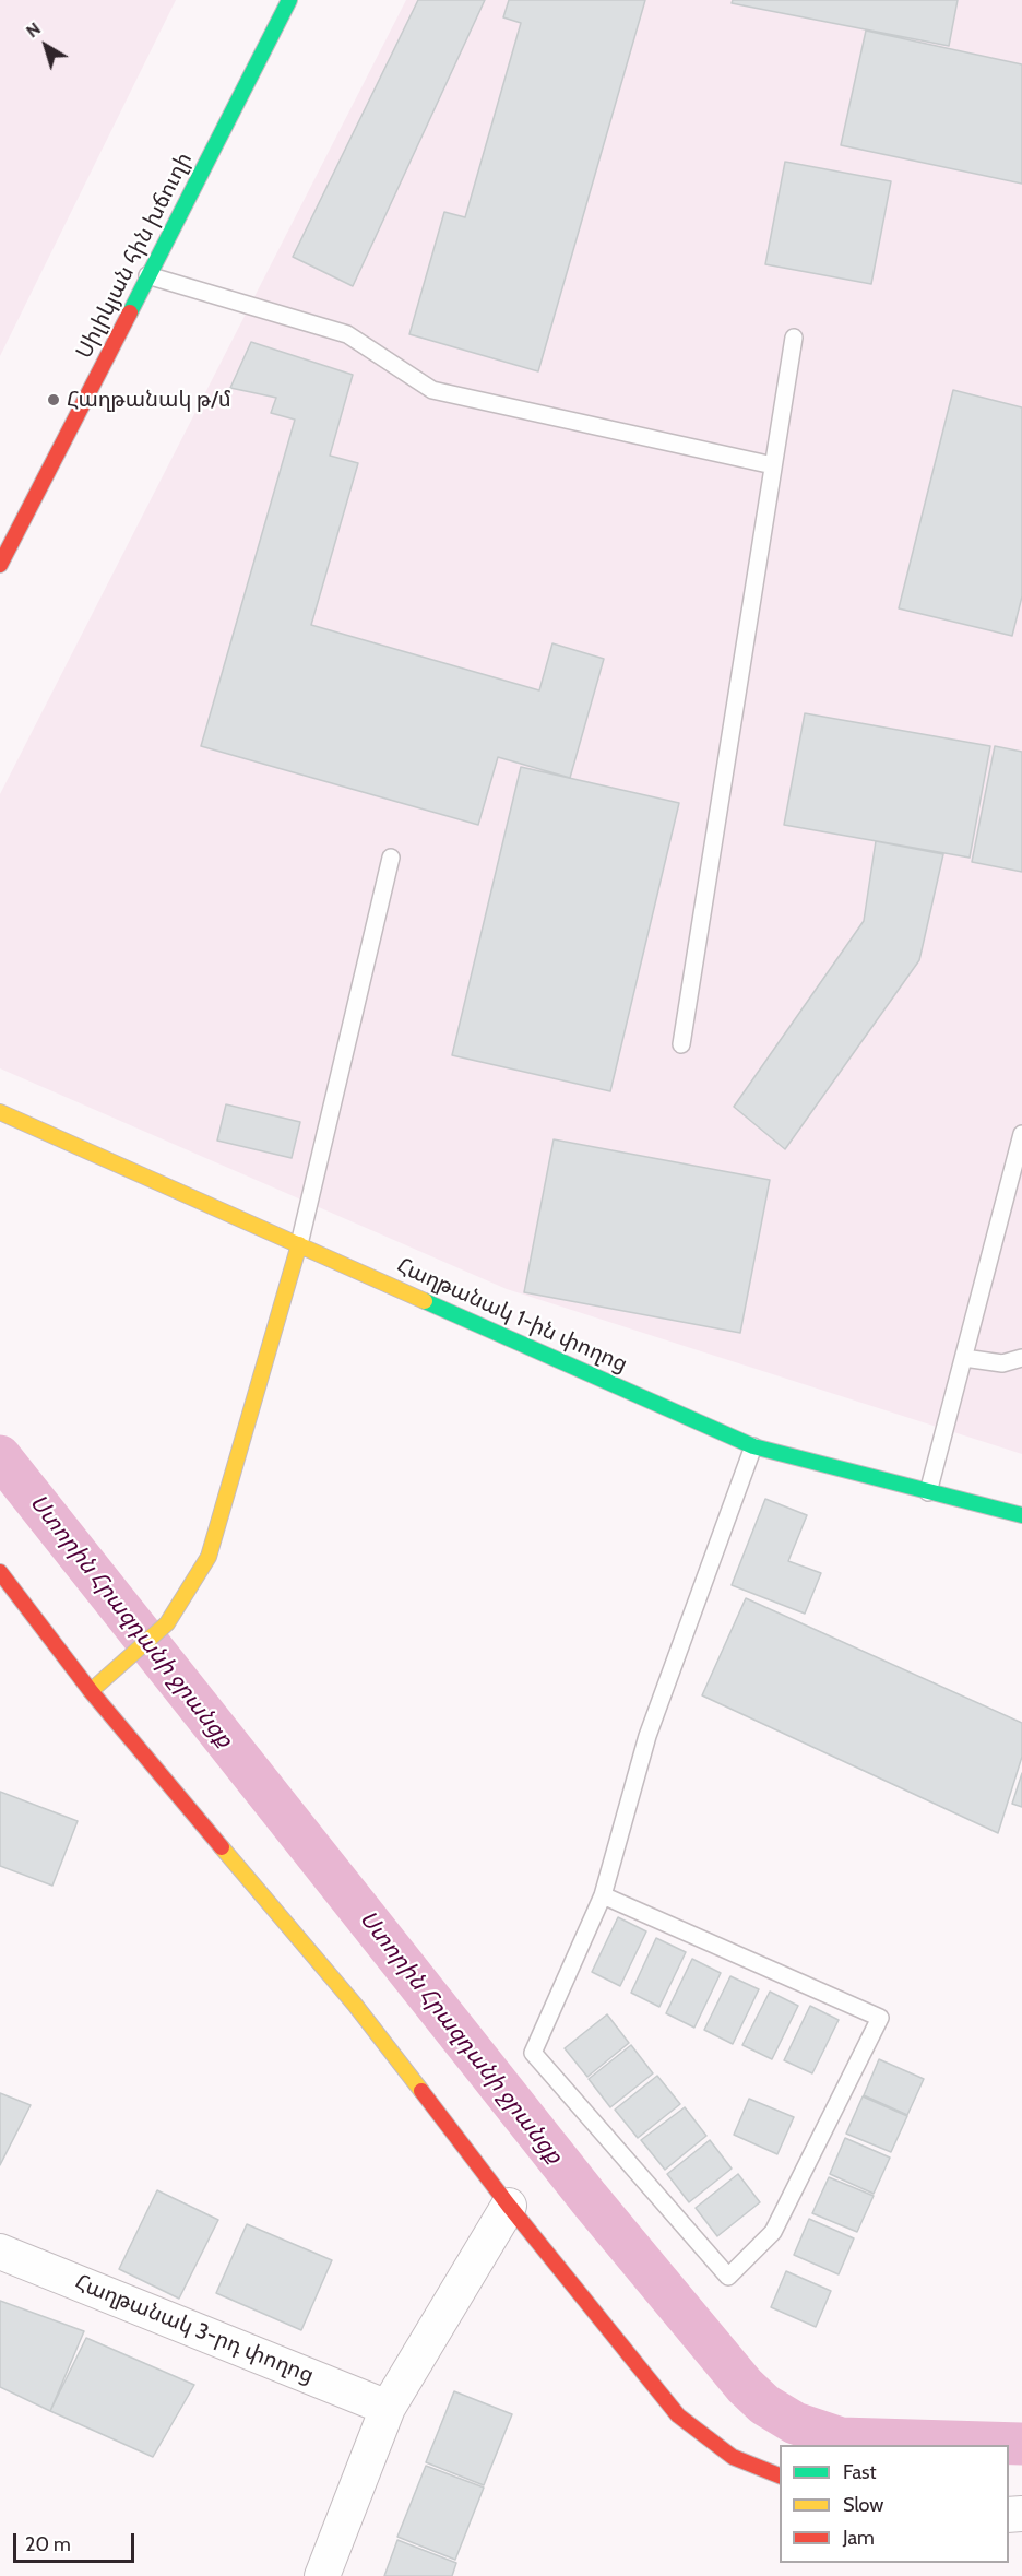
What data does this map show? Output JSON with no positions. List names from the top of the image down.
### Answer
{
  "streets": {
    "street": ["Սիլիկյան հին խճուղի", "Հաղթանակ 1-ին փողոց", "Հաղթանակ 3-րդ փողոց"]
  },
  "water": ["Ստորին Հրազդանի ջրանցք"],
  "places": ["Հաղթանակ թ/մ"],
  "legend": ["Fast", "Slow", "Jam"],
  "scale_bar": "20 m",
  "north": "top left"
}
